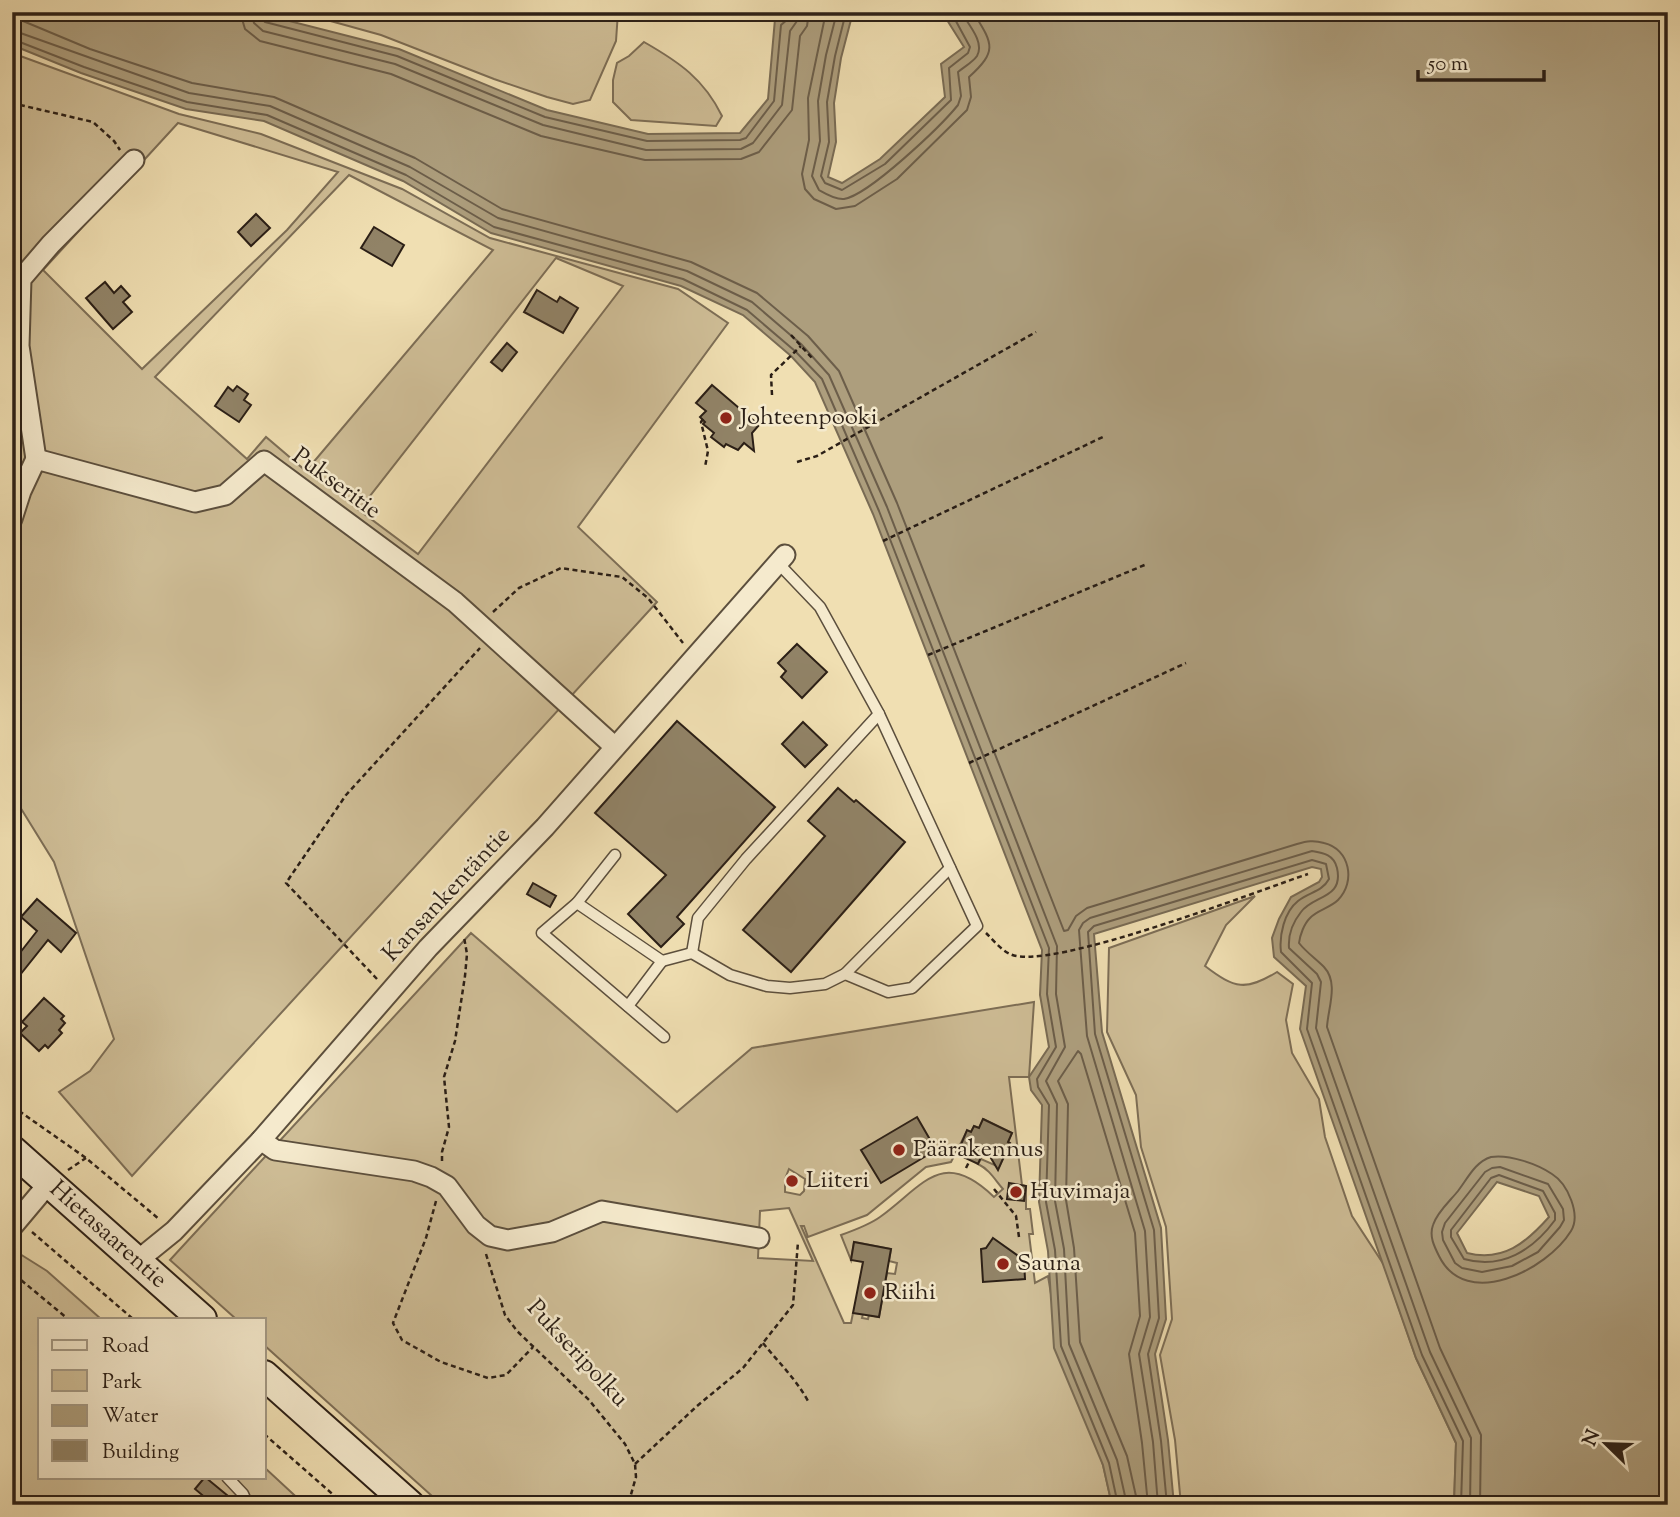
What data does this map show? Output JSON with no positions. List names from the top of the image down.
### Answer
{
  "streets": {
    "street": ["Pukseritie", "Kansankentäntie", "Hietasaarentie"],
    "path": ["Pukseripolku"]
  },
  "crossings": [
    ["Pukseritie", "Kansankentäntie"],
    ["Kansankentäntie", "Hietasaarentie"]
  ],
  "places": [
    "Johteenpooki",
    "Päärakennus",
    "Liiteri",
    "Huvimaja",
    "Sauna",
    "Riihi"
  ],
  "legend": [
    "Road",
    "Park",
    "Water",
    "Building"
  ],
  "scale_bar": "50 m",
  "north": "top left"
}
